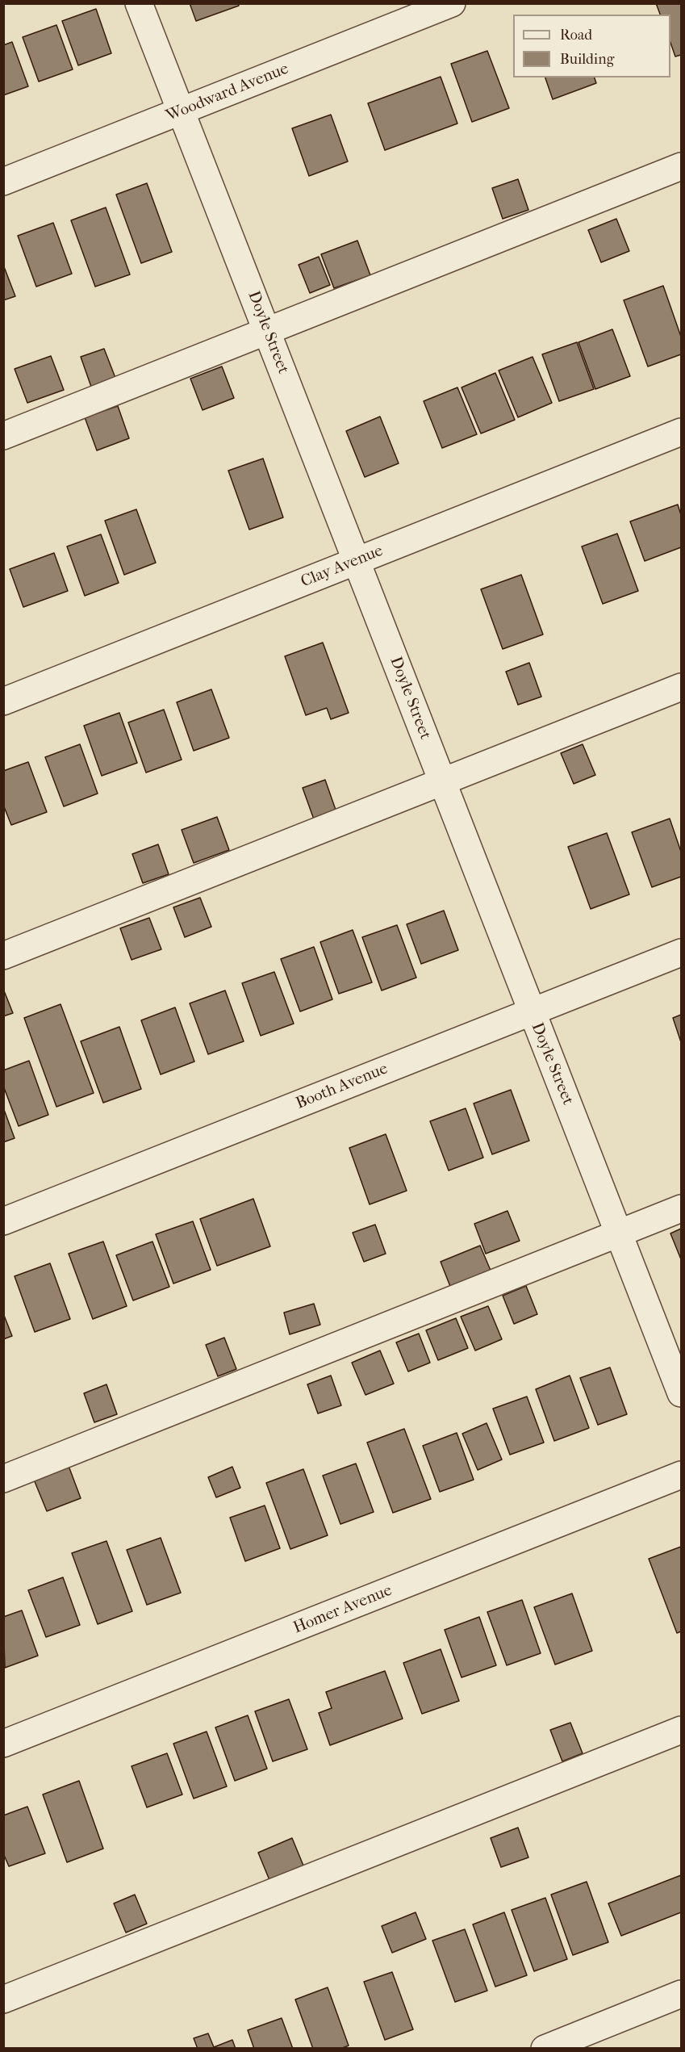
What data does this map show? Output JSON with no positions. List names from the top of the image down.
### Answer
{
  "streets": {
    "street": [
      "Woodward Avenue",
      "Doyle Street",
      "Clay Avenue",
      "Booth Avenue",
      "Homer Avenue"
    ]
  },
  "crossings": [
    ["Woodward Avenue", "Doyle Street"],
    ["Doyle Street", "Clay Avenue"],
    ["Doyle Street", "Booth Avenue"]
  ],
  "legend": ["Road", "Building"]
}
